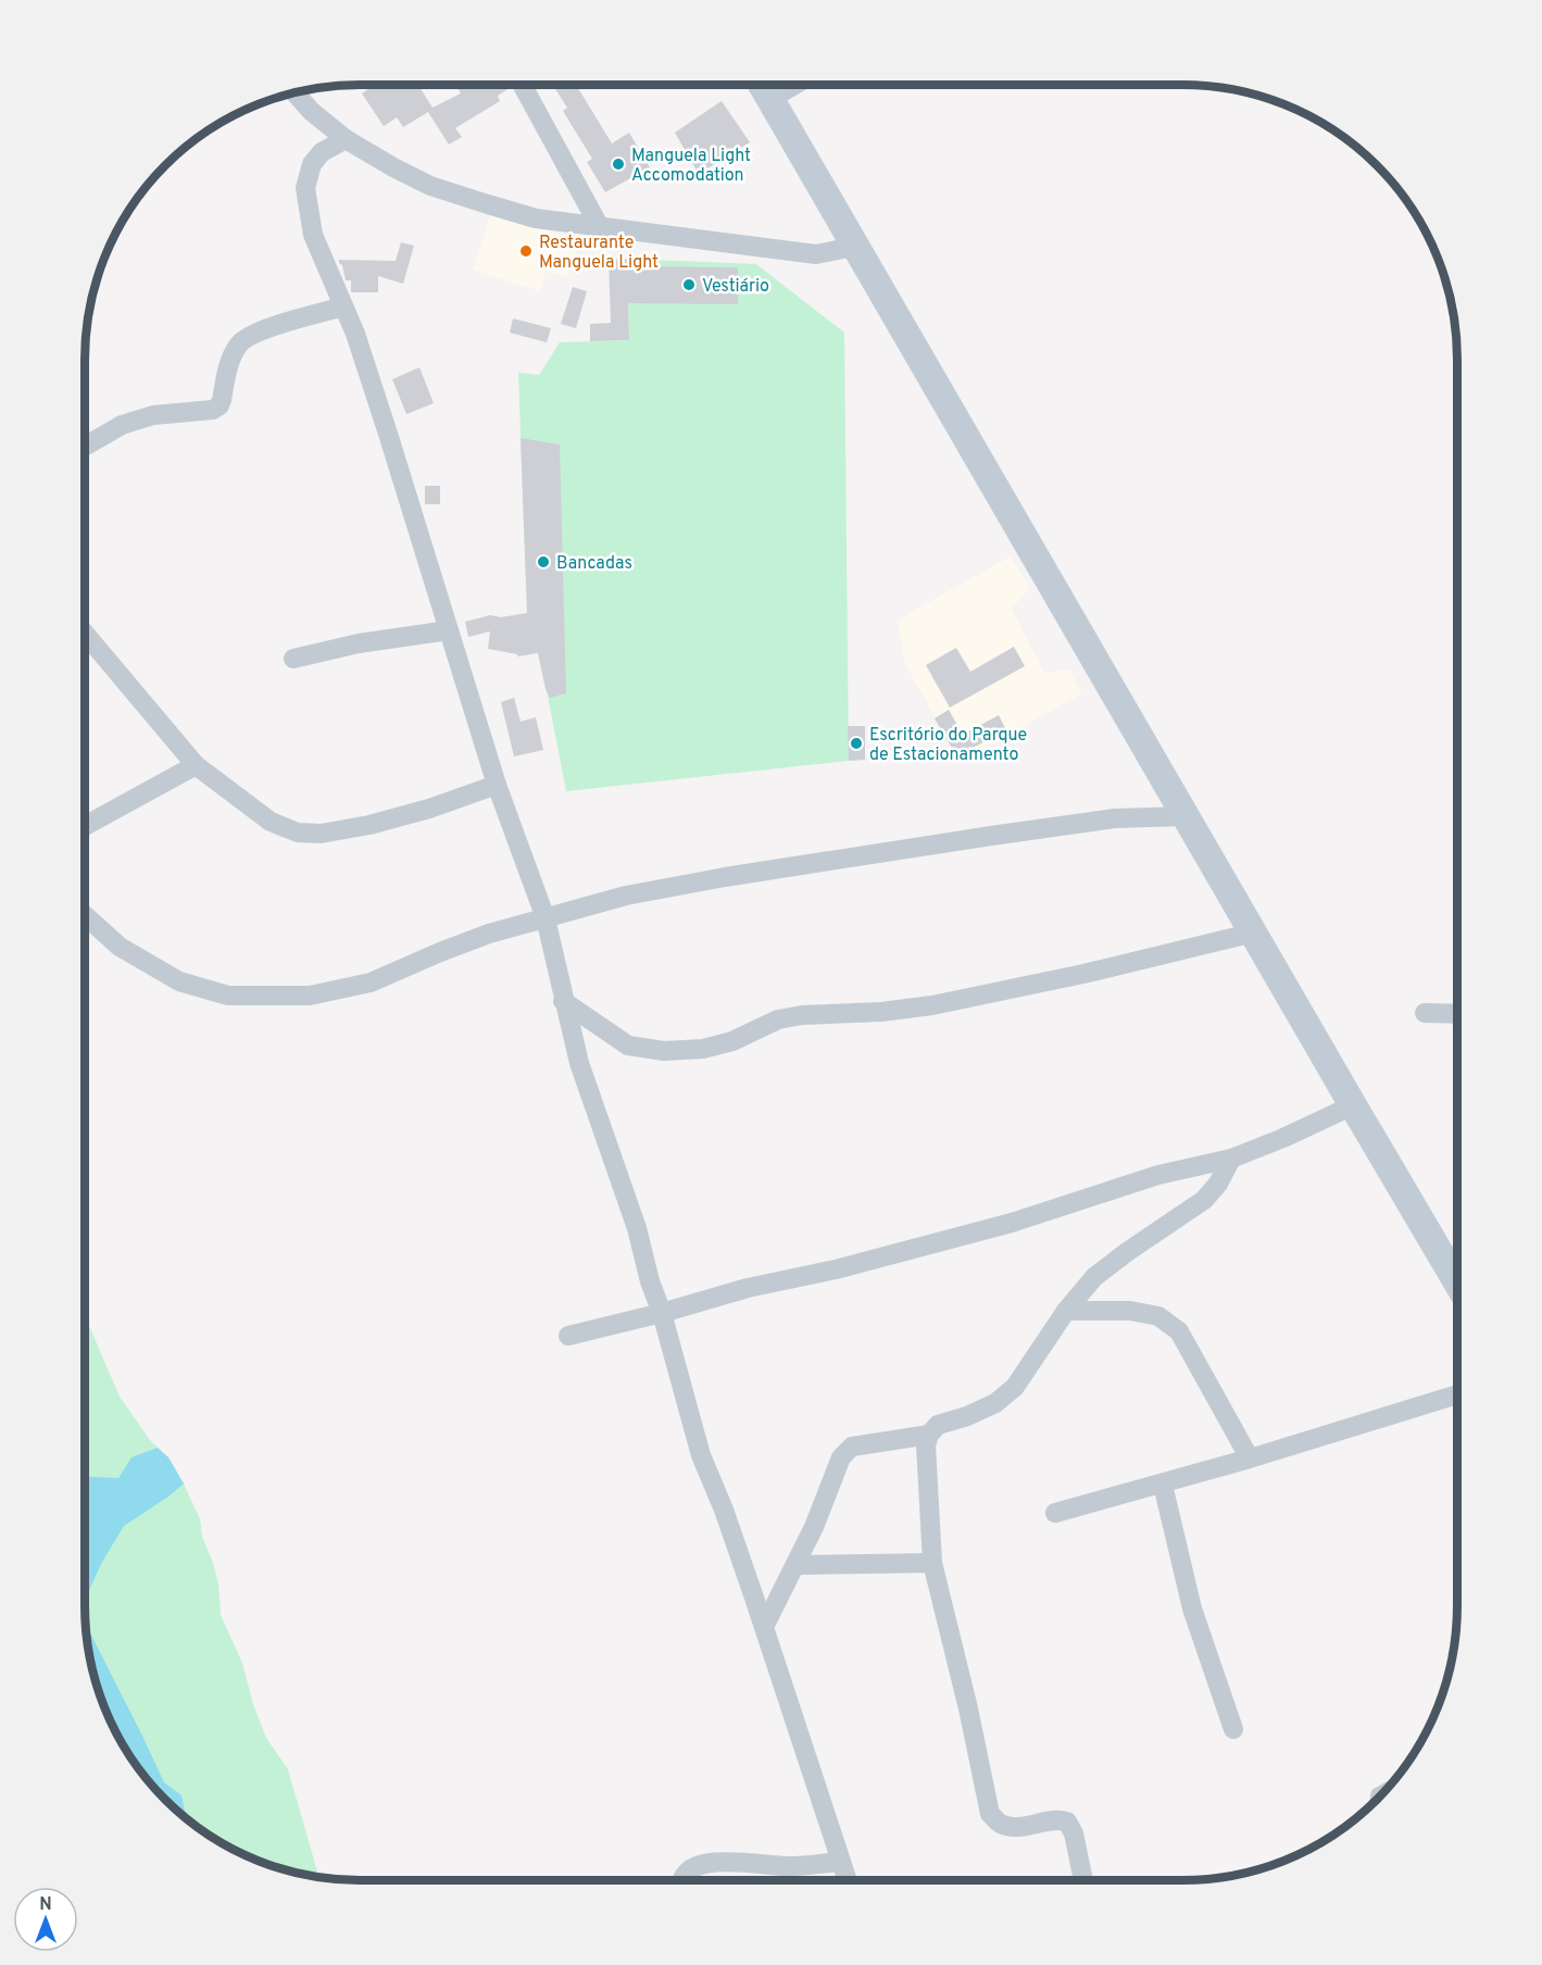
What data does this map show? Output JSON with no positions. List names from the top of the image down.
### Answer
{
  "places": [
    "Manguela Light Accomodation",
    "Restaurante Manguela Light",
    "Vestiário",
    "Bancadas",
    "Escritório do Parque de Estacionamento"
  ],
  "north": "top"
}
